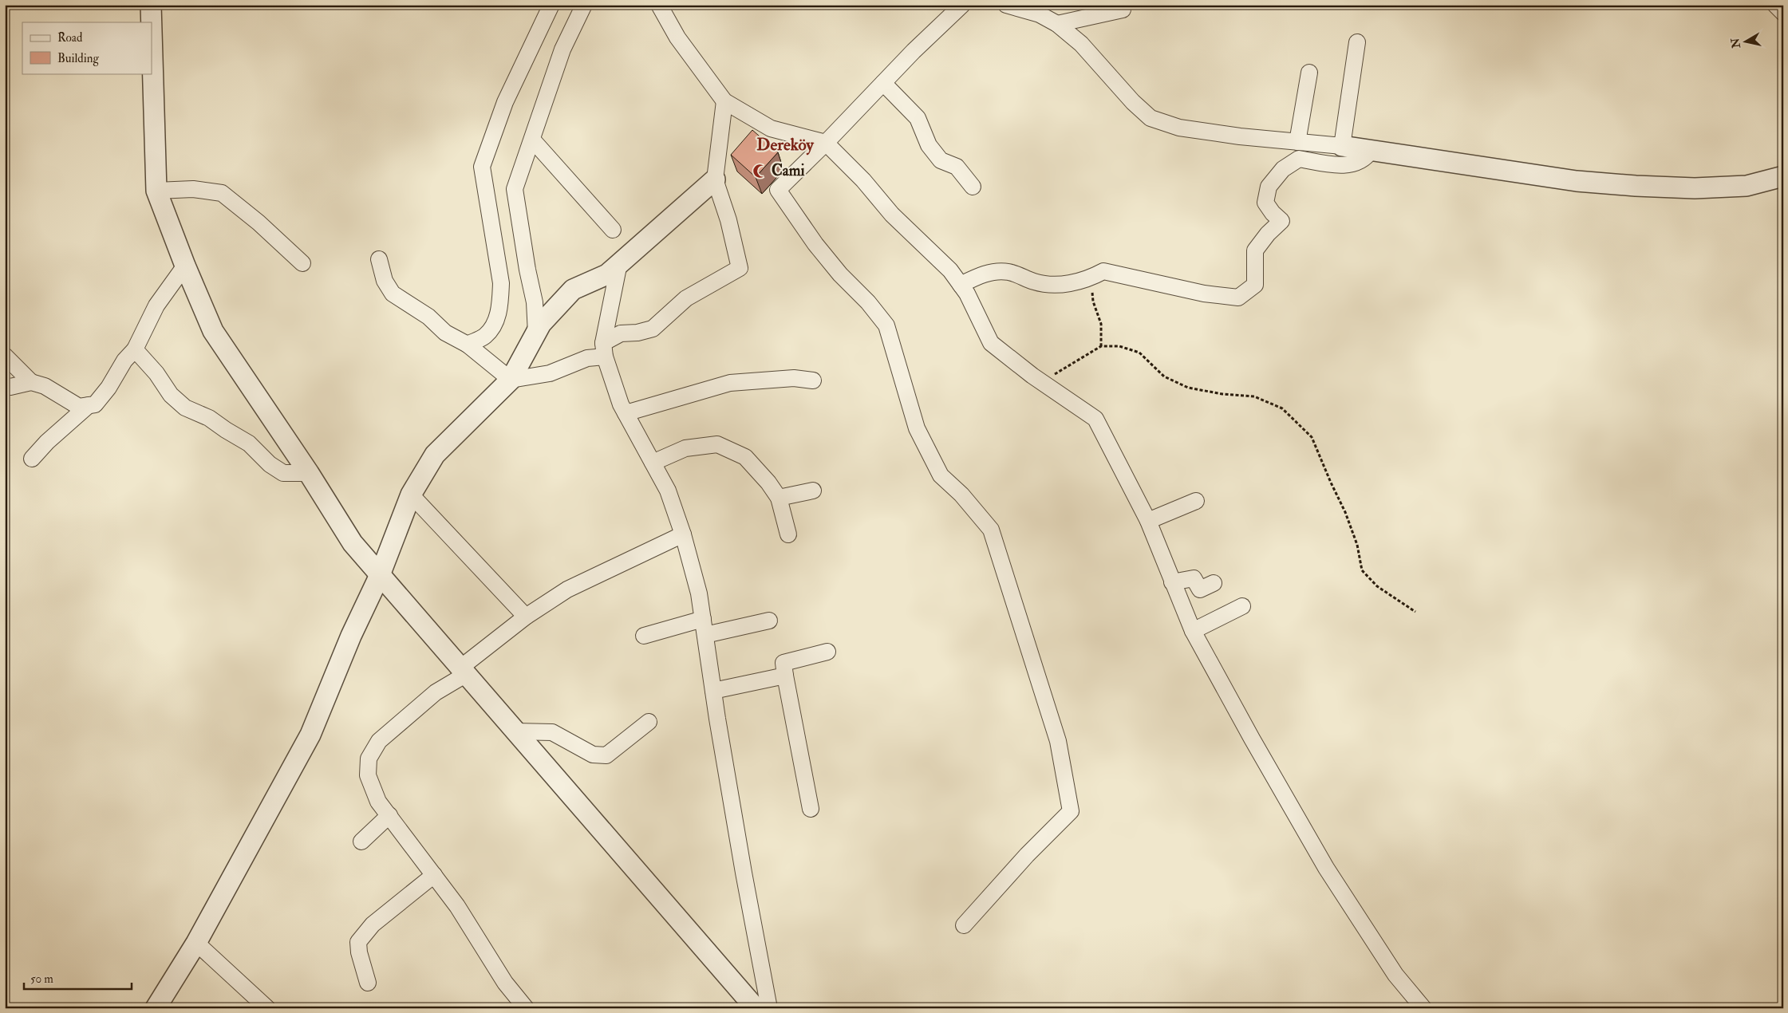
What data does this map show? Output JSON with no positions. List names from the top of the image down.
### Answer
{
  "districts": ["Dereköy"],
  "places": {
    "mosque": ["Cami"]
  },
  "legend": ["Road", "Building"],
  "scale_bar": "50 m",
  "north": "left"
}
